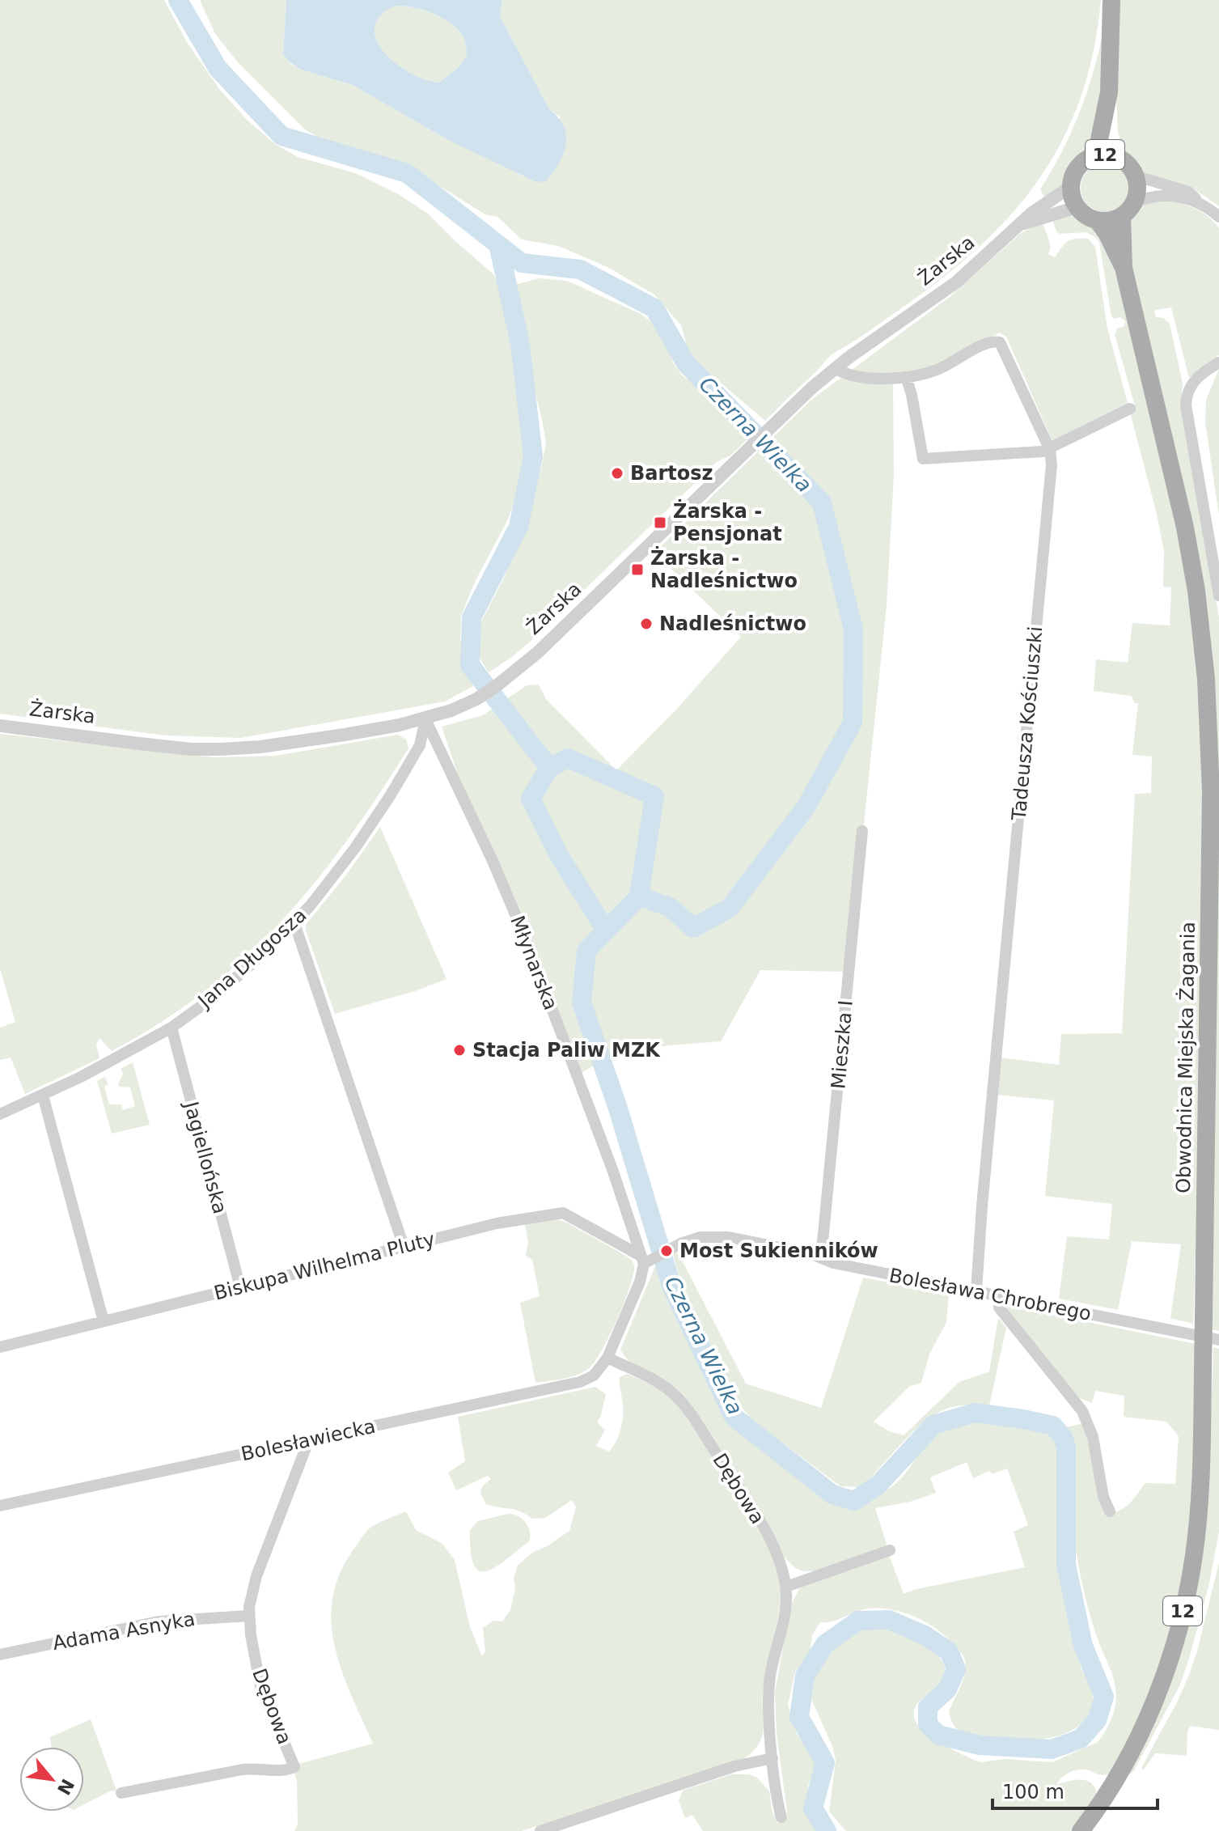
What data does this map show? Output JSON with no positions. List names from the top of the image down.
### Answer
{
  "streets": {
    "main road": ["12", "Obwodnica Miejska Żagania"],
    "street": [
      "Żarska",
      "Tadeusza Kościuszki",
      "Jana Długosza",
      "Młynarska",
      "Mieszka I",
      "Jagiellońska",
      "Biskupa Wilhelma Pluty",
      "Bolesława Chrobrego",
      "Bolesławiecka",
      "Dębowa",
      "Adama Asnyka"
    ]
  },
  "crossings": [
    ["12", "Żarska"],
    ["12", "Obwodnica Miejska Żagania"],
    ["Żarska", "Tadeusza Kościuszki"],
    ["Żarska", "Jana Długosza"],
    ["Żarska", "Młynarska"],
    ["Żarska", "Obwodnica Miejska Żagania"],
    ["Tadeusza Kościuszki", "Bolesława Chrobrego"],
    ["Jana Długosza", "Młynarska"],
    ["Jana Długosza", "Jagiellońska"],
    ["Młynarska", "Biskupa Wilhelma Pluty"],
    ["Młynarska", "Bolesława Chrobrego"],
    ["Mieszka I", "Bolesława Chrobrego"],
    ["Jagiellońska", "Biskupa Wilhelma Pluty"],
    ["Biskupa Wilhelma Pluty", "Bolesława Chrobrego"],
    ["Bolesławiecka", "Dębowa"],
    ["Dębowa", "Adama Asnyka"]
  ],
  "water": ["Czerna Wielka"],
  "places": {
    "other": [
      "Bartosz",
      "Nadleśnictwo",
      "Stacja Paliw MZK",
      "Most Sukienników"
    ],
    "transit": ["Żarska - Pensjonat", "Żarska - Nadleśnictwo"]
  },
  "scale_bar": "100 m",
  "north": "bottom right"
}
